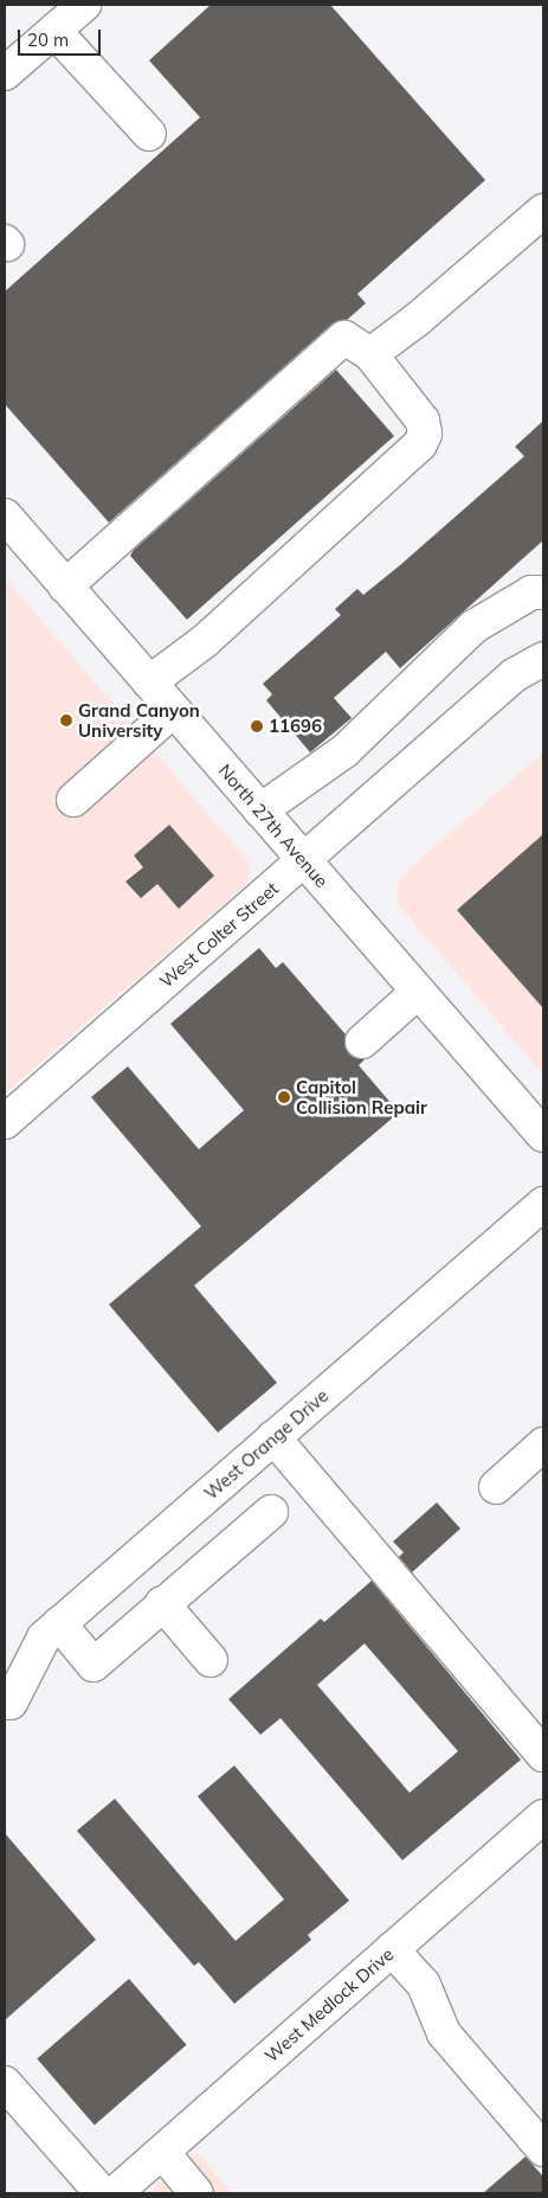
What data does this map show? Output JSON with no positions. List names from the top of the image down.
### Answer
{
  "streets": {
    "street": [
      "North 27th Avenue",
      "West Colter Street",
      "West Orange Drive",
      "West Medlock Drive"
    ]
  },
  "crossings": [
    ["North 27th Avenue", "West Colter Street"]
  ],
  "places": ["Grand Canyon University", "11696", "Capitol Collision Repair"],
  "scale_bar": "20 m"
}
